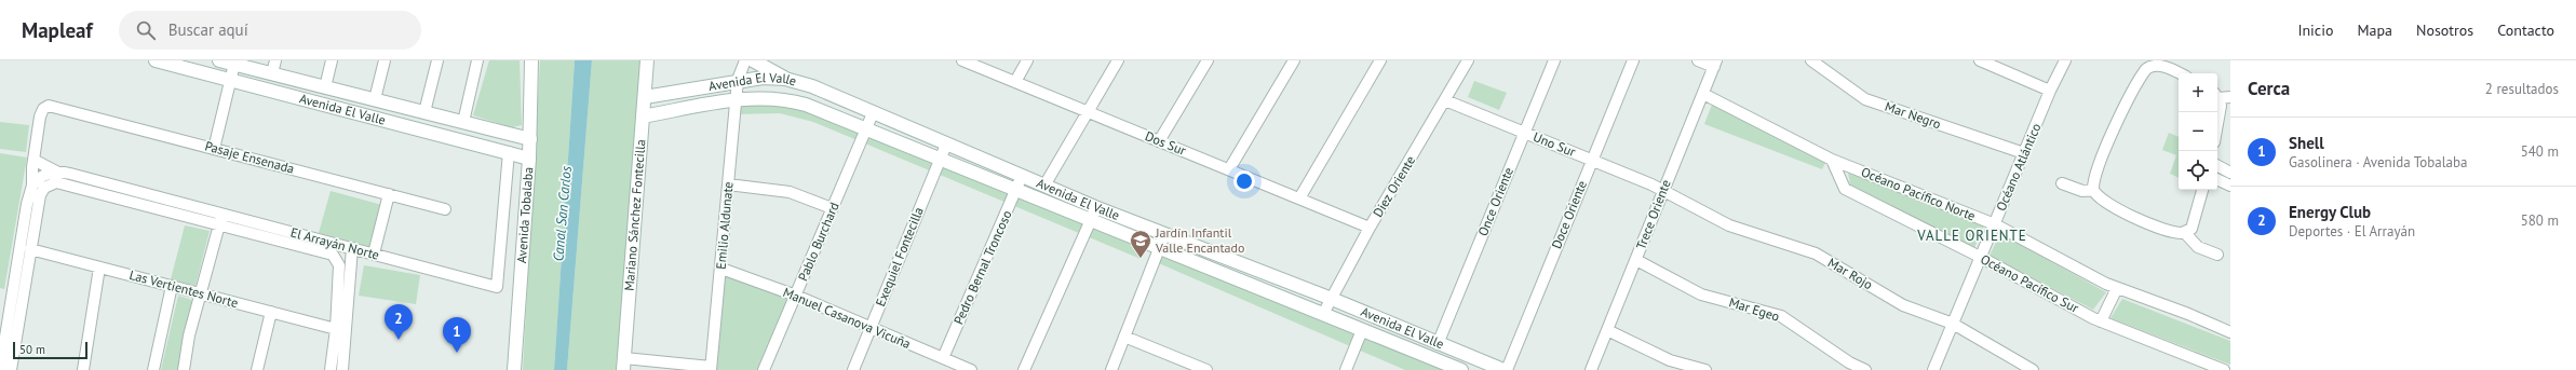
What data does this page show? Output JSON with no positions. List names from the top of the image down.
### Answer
{
  "streets": {
    "street": [
      "Avenida El Valle",
      "Mar Negro",
      "Dos Sur",
      "Uno Sur",
      "Pasaje Ensenada",
      "Océano Atlántico",
      "Diez Oriente",
      "Océano Pacífico Norte",
      "Once Oriente",
      "Mariano Sánchez Fontecilla",
      "Doce Oriente",
      "Trece Oriente",
      "Avenida Tobalaba",
      "Emilio Aldunate",
      "Pablo Burchard",
      "El Arrayán Norte",
      "Exequiel Fontecilla",
      "Pedro Bernal Troncoso",
      "Mar Rojo",
      "Océano Pacífico Sur",
      "Las Vertientes Norte",
      "Mar Egeo",
      "Manuel Casanova Vicuña"
    ]
  },
  "crossings": [
    ["Avenida El Valle", "Diez Oriente"],
    ["Avenida El Valle", "Once Oriente"],
    ["Avenida El Valle", "Mariano Sánchez Fontecilla"],
    ["Avenida El Valle", "Avenida Tobalaba"],
    ["Avenida El Valle", "Emilio Aldunate"],
    ["Avenida El Valle", "Pablo Burchard"],
    ["Avenida El Valle", "Exequiel Fontecilla"],
    ["Avenida El Valle", "Pedro Bernal Troncoso"],
    ["Mar Negro", "Océano Atlántico"],
    ["Dos Sur", "Diez Oriente"],
    ["Uno Sur", "Diez Oriente"],
    ["Uno Sur", "Once Oriente"],
    ["Uno Sur", "Doce Oriente"],
    ["Uno Sur", "Trece Oriente"],
    ["Uno Sur", "Mar Rojo"],
    ["Pasaje Ensenada", "El Arrayán Norte"],
    ["Océano Atlántico", "Océano Pacífico Norte"],
    ["Océano Atlántico", "Mar Rojo"],
    ["Océano Atlántico", "Océano Pacífico Sur"],
    ["Océano Pacífico Norte", "Trece Oriente"],
    ["Océano Pacífico Norte", "Océano Pacífico Sur"],
    ["Trece Oriente", "Mar Rojo"],
    ["Trece Oriente", "Mar Egeo"],
    ["Avenida Tobalaba", "El Arrayán Norte"],
    ["Emilio Aldunate", "Manuel Casanova Vicuña"],
    ["Pablo Burchard", "Manuel Casanova Vicuña"],
    ["El Arrayán Norte", "Las Vertientes Norte"],
    ["Exequiel Fontecilla", "Manuel Casanova Vicuña"],
    ["Pedro Bernal Troncoso", "Manuel Casanova Vicuña"]
  ],
  "districts": ["VALLE ORIENTE"],
  "water": ["Canal San Carlos"],
  "places": {
    "school or university": ["Jardín Infantil Valle Encantado"]
  },
  "scale_bar": "50 m",
  "page": {
    "header": "Mapleaf",
    "search": "Buscar aquí",
    "nav": [
      "Inicio",
      "Mapa",
      "Nosotros",
      "Contacto"
    ],
    "heading": ["Cerca", "2 resultados"],
    "map_buttons": ["+", "−"],
    "list": [
      {
        "mark": "1",
        "name": "Shell",
        "note": "Gasolinera · Avenida Tobalaba",
        "value": "540 m"
      },
      {
        "mark": "2",
        "name": "Energy Club",
        "note": "Deportes · El Arrayán",
        "value": "580 m"
      }
    ],
    "pins": ["2", "1"],
    "scale": "50 m"
  }
}
